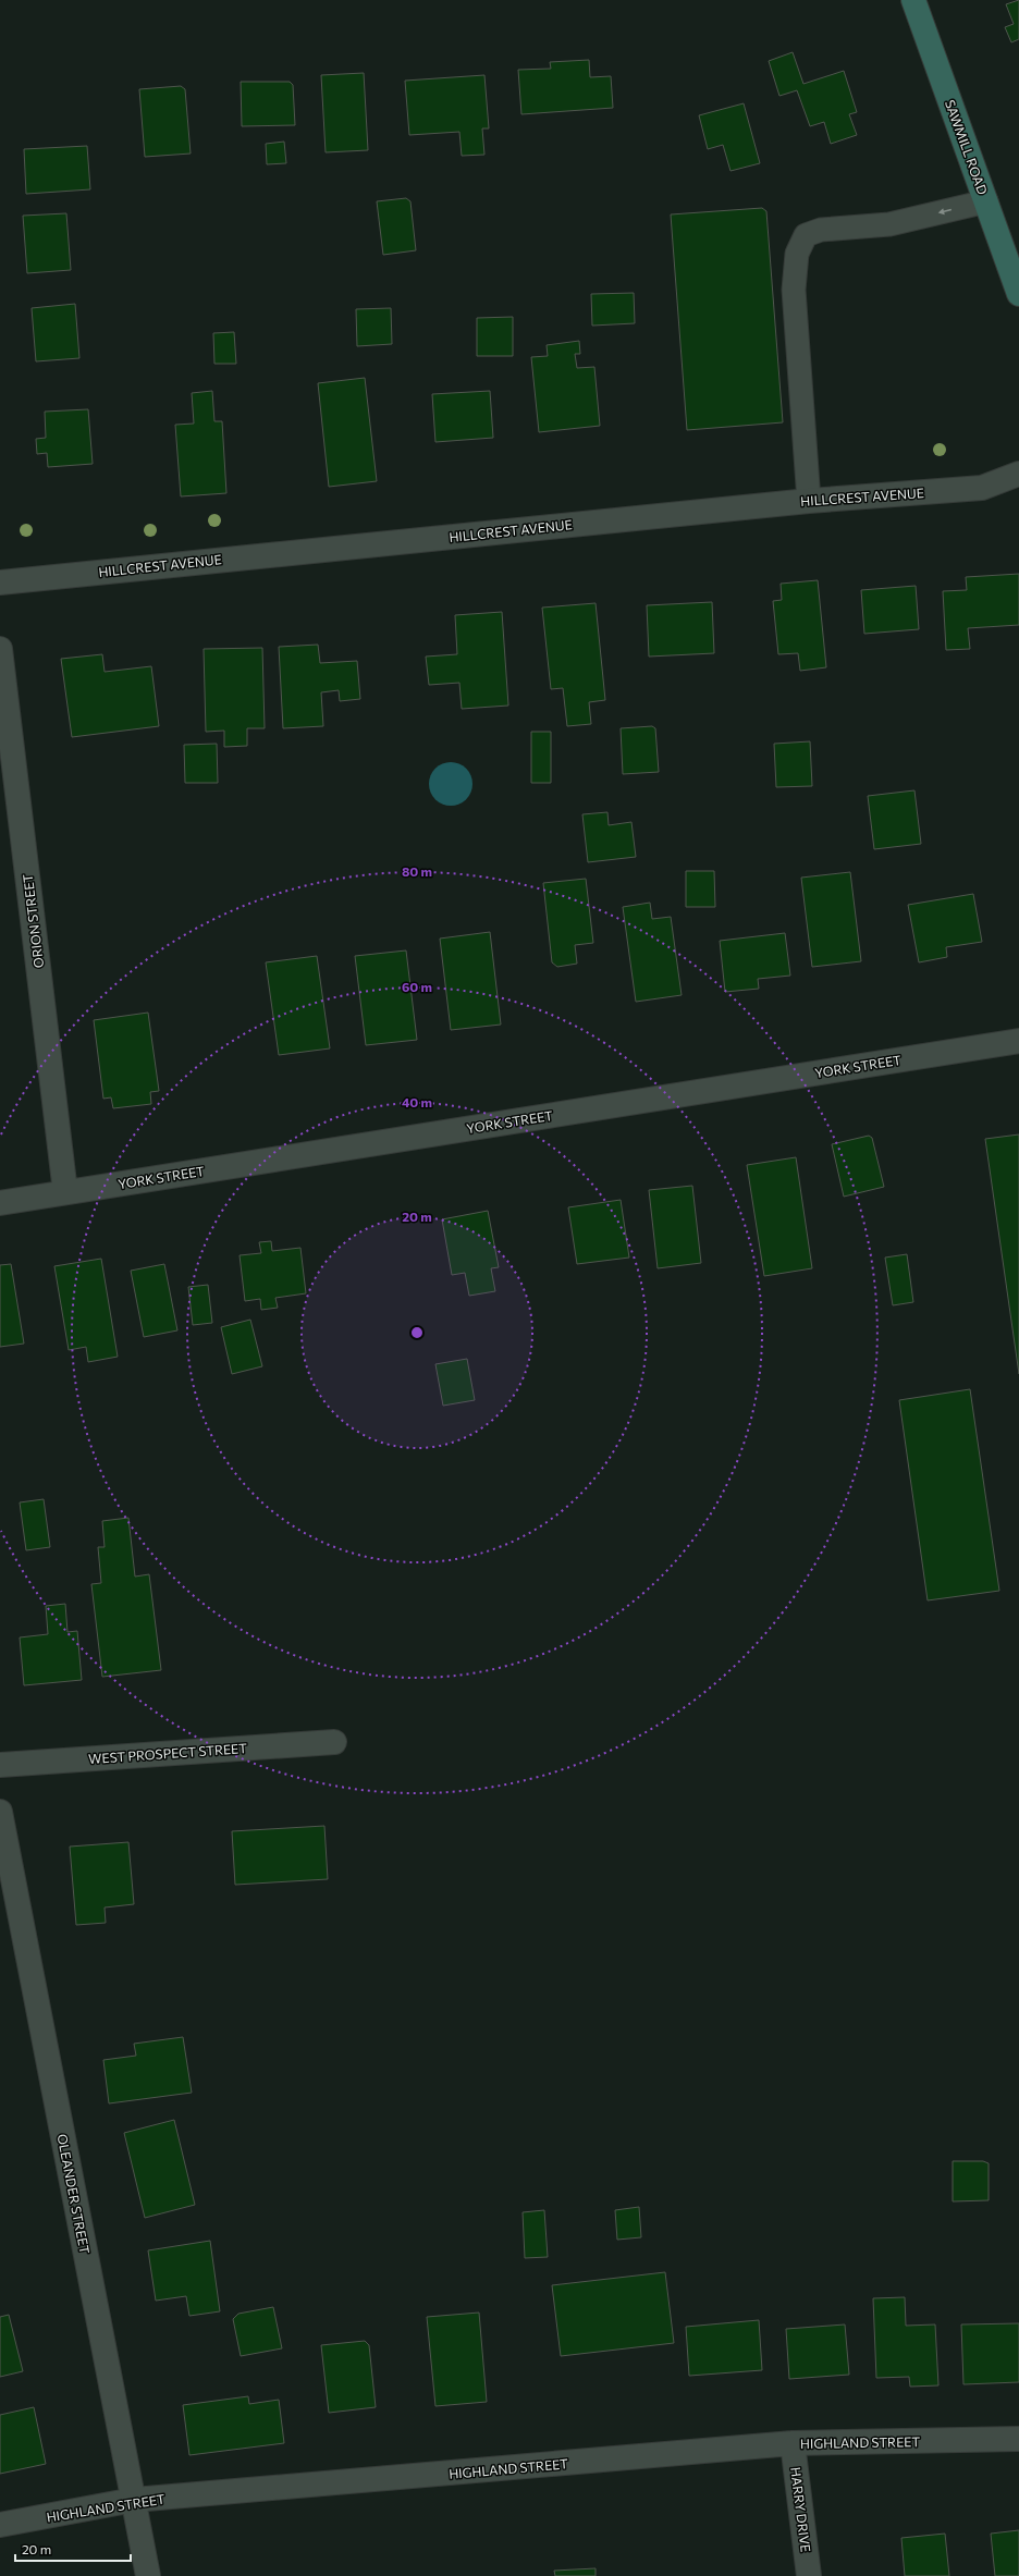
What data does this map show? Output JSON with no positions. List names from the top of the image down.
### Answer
{
  "streets": {
    "main road": ["SAWMILL ROAD"],
    "street": [
      "HILLCREST AVENUE",
      "ORION STREET",
      "YORK STREET",
      "WEST PROSPECT STREET",
      "OLEANDER STREET",
      "HIGHLAND STREET",
      "HARRY DRIVE"
    ]
  },
  "crossings": [
    ["ORION STREET", "YORK STREET"],
    ["OLEANDER STREET", "HIGHLAND STREET"],
    ["HIGHLAND STREET", "HARRY DRIVE"]
  ],
  "scale_bar": "20 m",
  "rings": [
    "80 m",
    "60 m",
    "40 m",
    "20 m"
  ]
}
